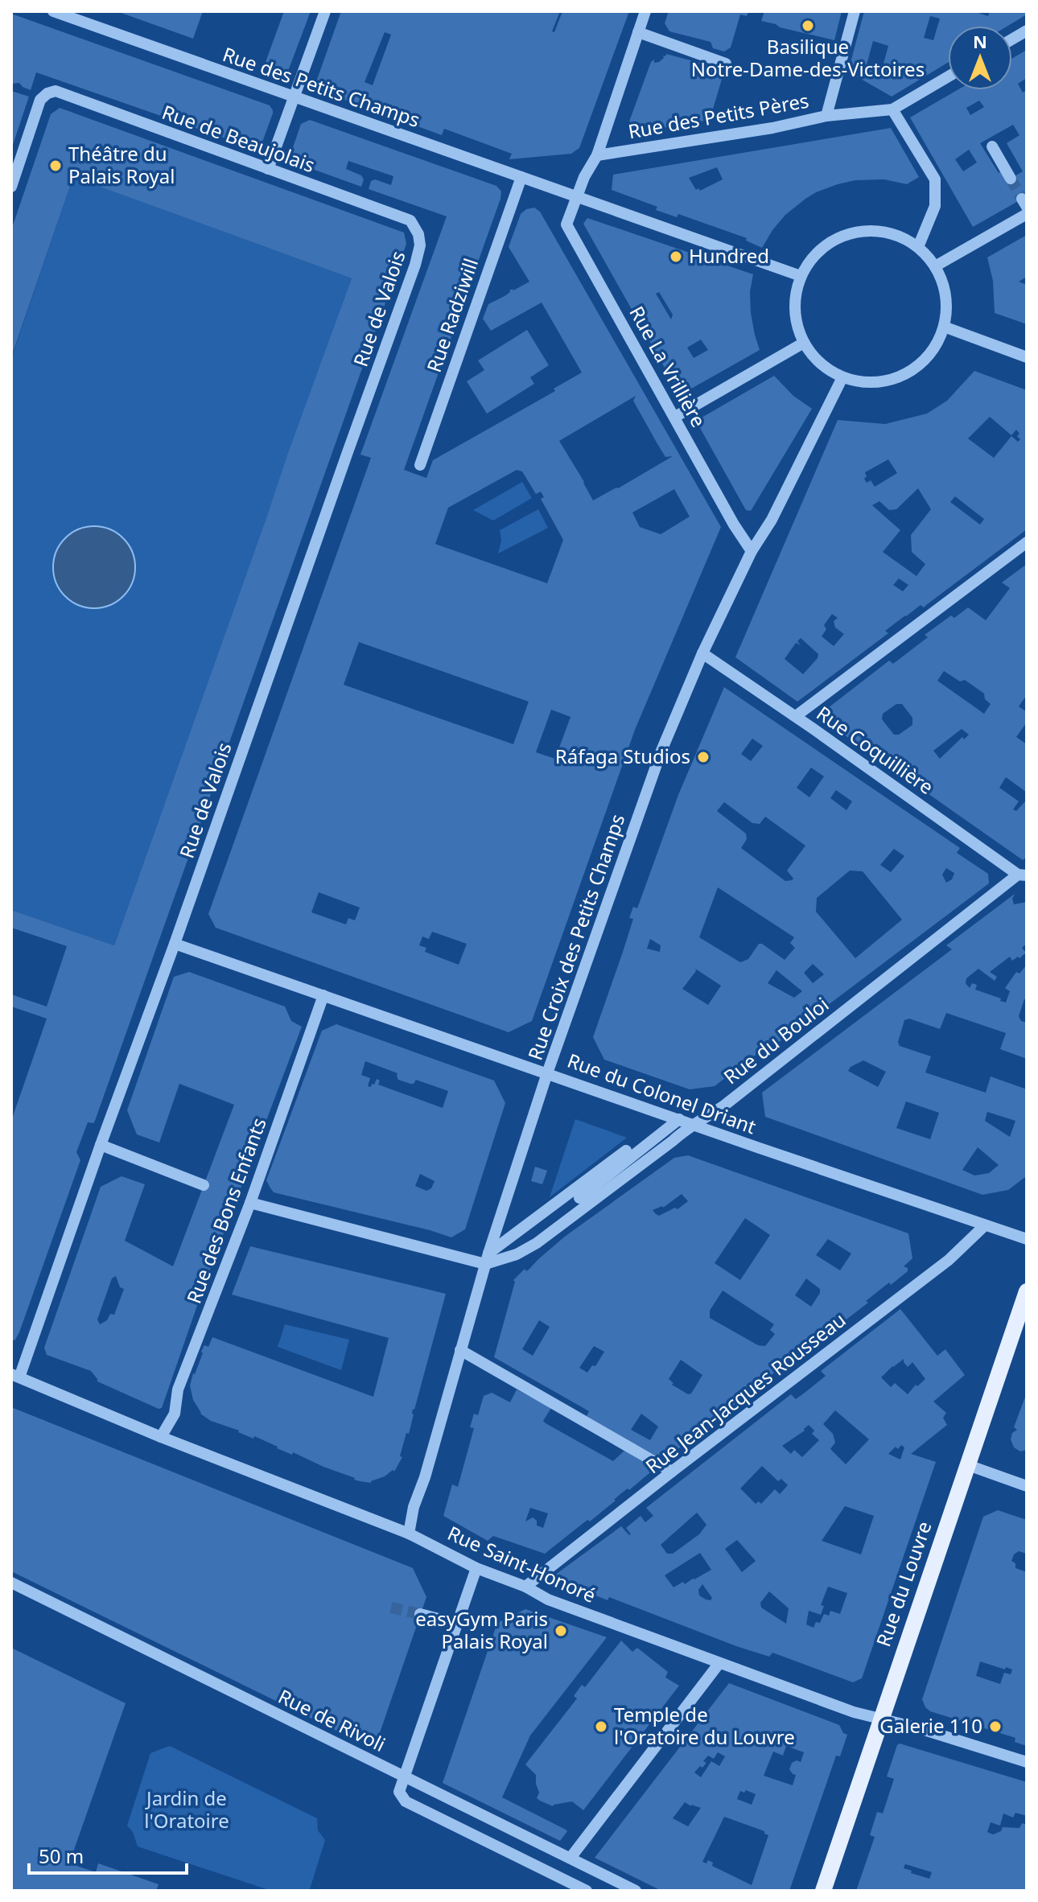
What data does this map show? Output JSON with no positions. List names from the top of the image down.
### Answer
{
  "streets": {
    "main road": ["Rue du Louvre"],
    "street": [
      "Rue des Petits Champs",
      "Rue des Petits Pères",
      "Rue de Beaujolais",
      "Rue de Valois",
      "Rue Radziwill",
      "Rue La Vrillière",
      "Rue Coquillière",
      "Rue Croix des Petits Champs",
      "Rue du Bouloi",
      "Rue du Colonel Driant",
      "Rue des Bons Enfants",
      "Rue Jean-Jacques Rousseau",
      "Rue Saint-Honoré",
      "Rue de Rivoli"
    ]
  },
  "crossings": [
    ["Rue des Petits Champs", "Rue Radziwill"],
    ["Rue des Petits Champs", "Rue La Vrillière"],
    ["Rue des Petits Champs", "Rue Croix des Petits Champs"],
    ["Rue de Beaujolais", "Rue de Valois"],
    ["Rue de Valois", "Rue du Colonel Driant"],
    ["Rue de Valois", "Rue Saint-Honoré"],
    ["Rue La Vrillière", "Rue Croix des Petits Champs"],
    ["Rue Coquillière", "Rue Croix des Petits Champs"],
    ["Rue Coquillière", "Rue du Bouloi"],
    ["Rue Croix des Petits Champs", "Rue du Bouloi"],
    ["Rue Croix des Petits Champs", "Rue du Colonel Driant"],
    ["Rue Croix des Petits Champs", "Rue Saint-Honoré"],
    ["Rue du Bouloi", "Rue du Colonel Driant"],
    ["Rue du Colonel Driant", "Rue des Bons Enfants"],
    ["Rue du Colonel Driant", "Rue Jean-Jacques Rousseau"],
    ["Rue des Bons Enfants", "Rue Saint-Honoré"],
    ["Rue Jean-Jacques Rousseau", "Rue Saint-Honoré"],
    ["Rue Saint-Honoré", "Rue du Louvre"]
  ],
  "parks": ["Jardin de l'Oratoire"],
  "places": [
    "Basilique Notre-Dame-des-Victoires",
    "Théâtre du Palais Royal",
    "Hundred",
    "Ráfaga Studios",
    "easyGym Paris Palais Royal",
    "Temple de l'Oratoire du Louvre",
    "Galerie 110"
  ],
  "scale_bar": "50 m",
  "north": "top"
}
